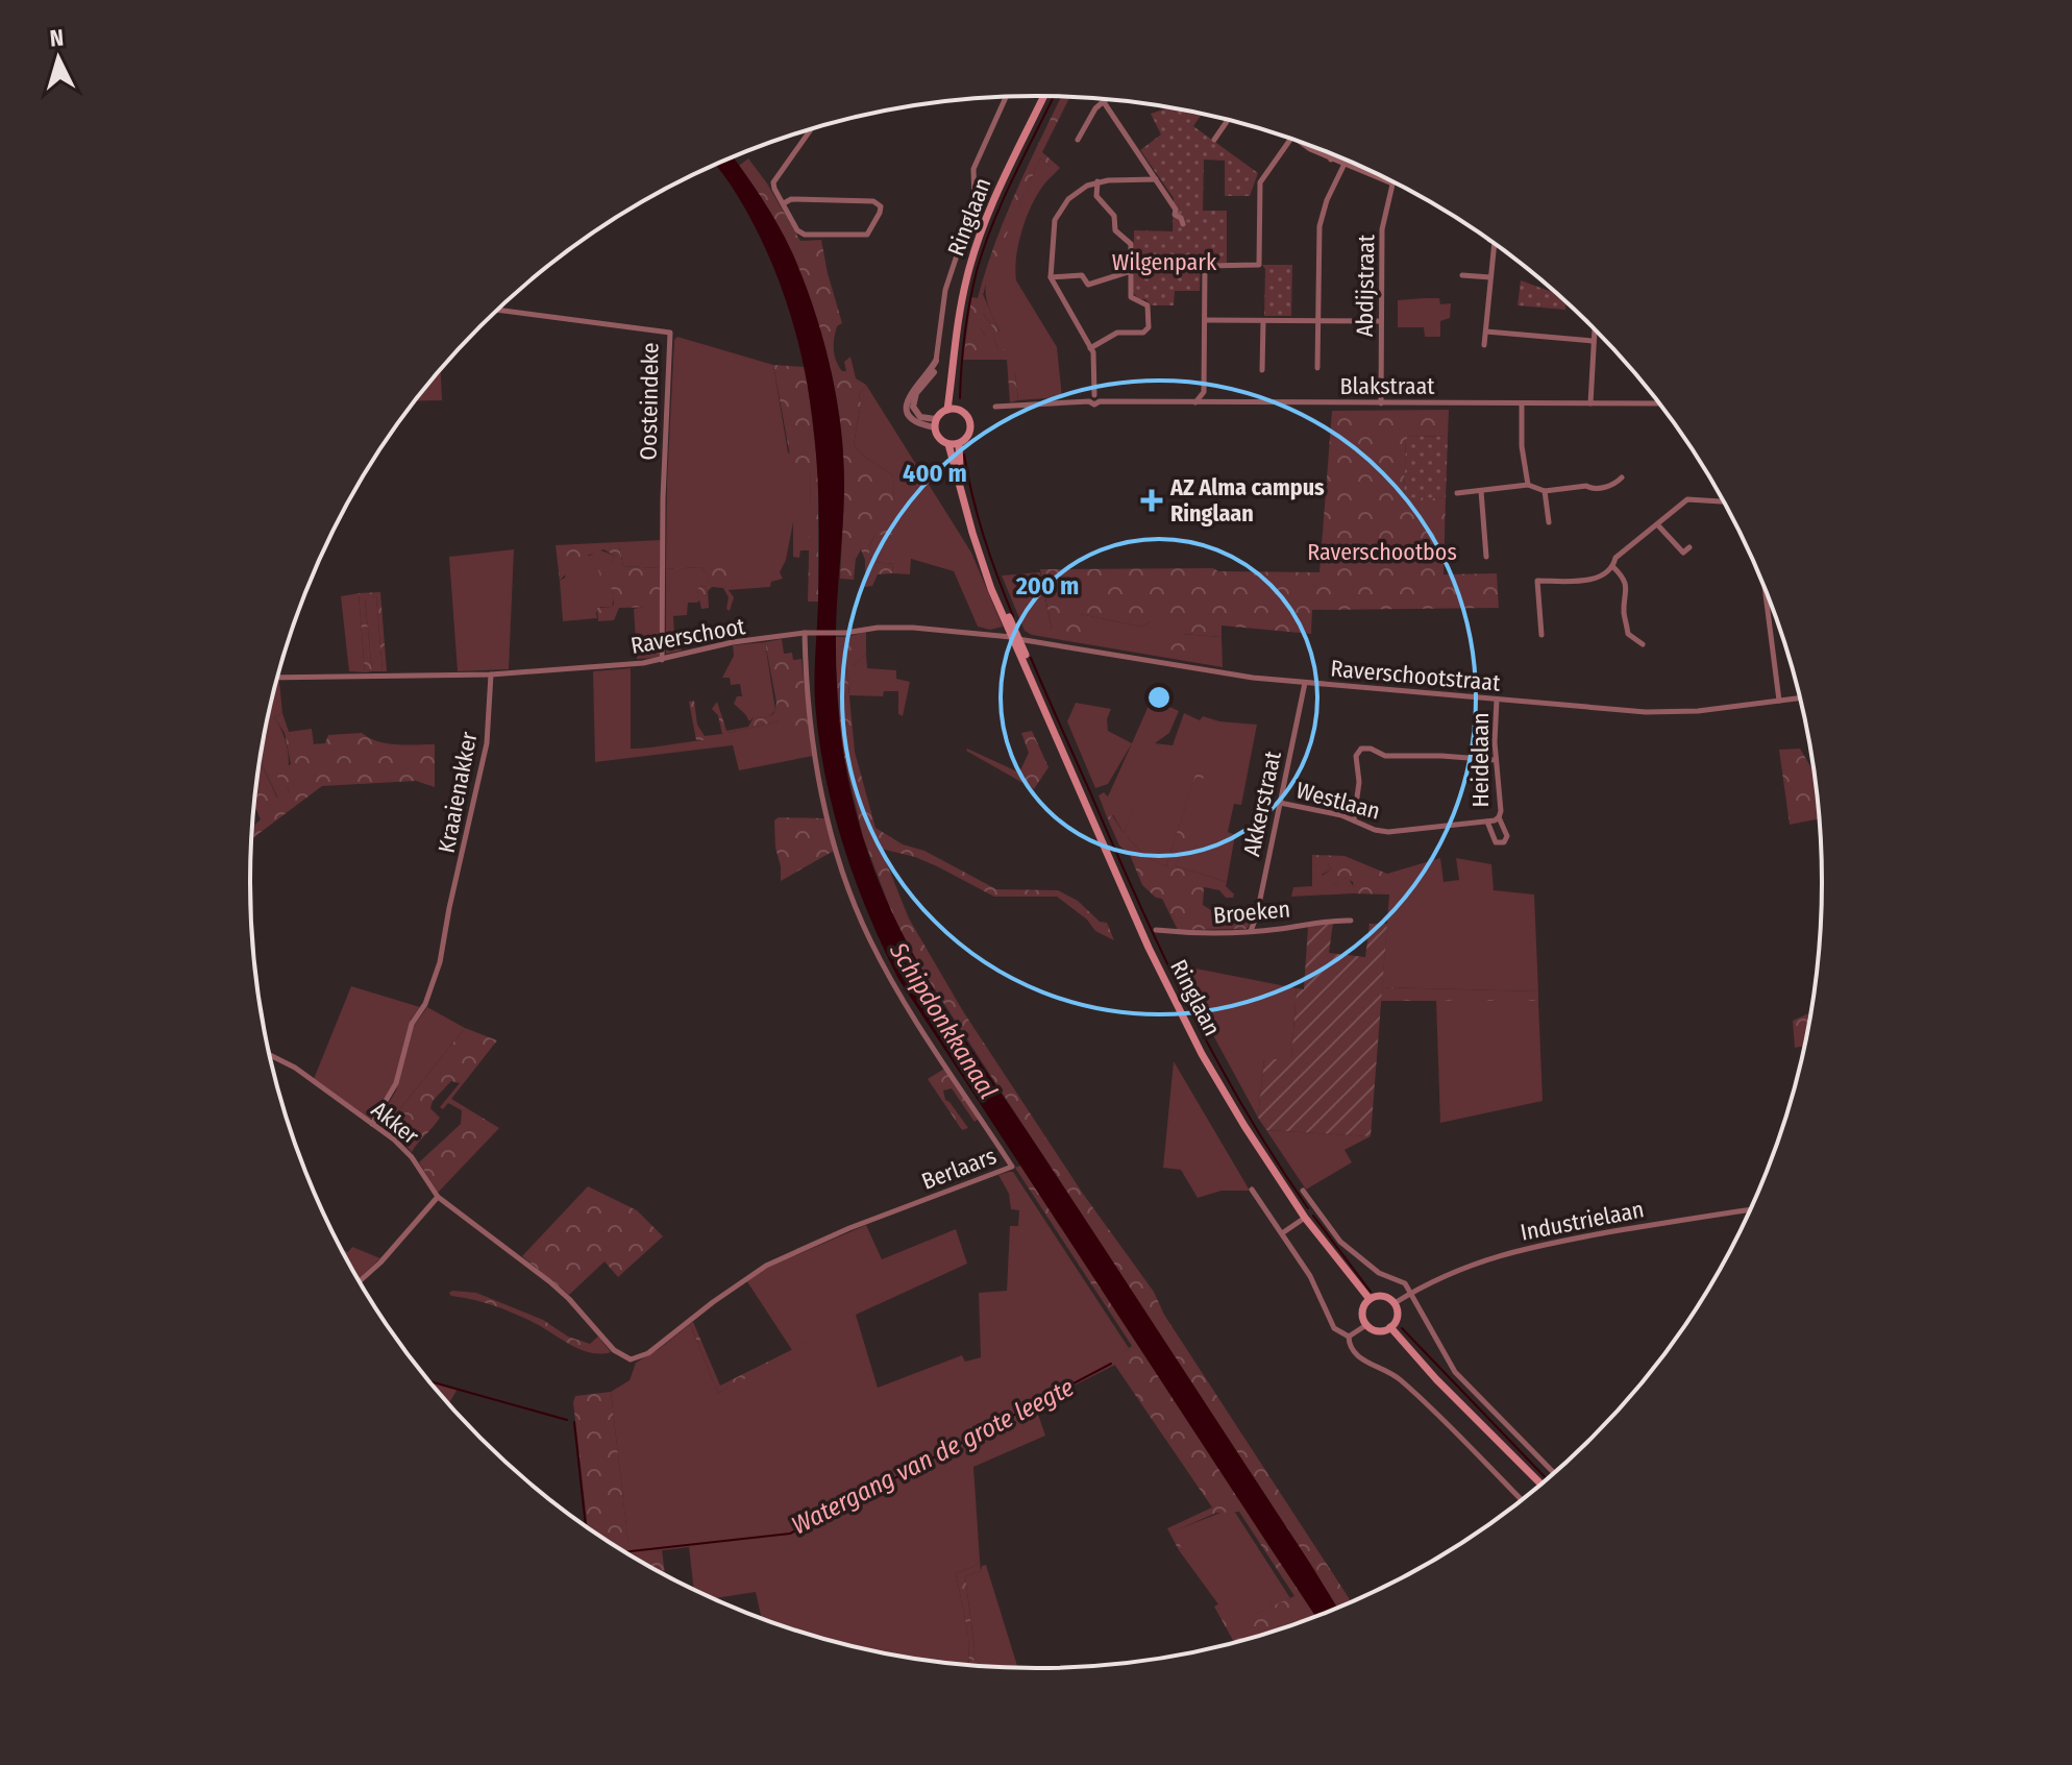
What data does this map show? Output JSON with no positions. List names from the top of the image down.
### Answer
{
  "streets": {
    "main road": ["Ringlaan"],
    "street": [
      "Abdijstraat",
      "Blakstraat",
      "Oosteindeke",
      "Raverschoot",
      "Raverschootstraat",
      "Heidelaan",
      "Kraaienakker",
      "Westlaan",
      "Akkerstraat",
      "Broeken",
      "Akker",
      "Berlaars",
      "Industrielaan"
    ]
  },
  "crossings": [
    ["Ringlaan", "Raverschootstraat"],
    ["Ringlaan", "Industrielaan"],
    ["Abdijstraat", "Blakstraat"],
    ["Oosteindeke", "Raverschoot"],
    ["Raverschoot", "Raverschootstraat"],
    ["Raverschoot", "Kraaienakker"],
    ["Raverschoot", "Berlaars"],
    ["Raverschootstraat", "Heidelaan"],
    ["Raverschootstraat", "Akkerstraat"],
    ["Heidelaan", "Westlaan"],
    ["Kraaienakker", "Akker"],
    ["Westlaan", "Akkerstraat"],
    ["Akkerstraat", "Broeken"],
    ["Akker", "Berlaars"]
  ],
  "water": ["Schipdonkkanaal", "Watergang van de grote leegte"],
  "parks": ["Wilgenpark", "Raverschootbos"],
  "places": {
    "health": ["AZ Alma campus Ringlaan"]
  },
  "north": "top",
  "rings": ["400 m", "200 m"]
}
